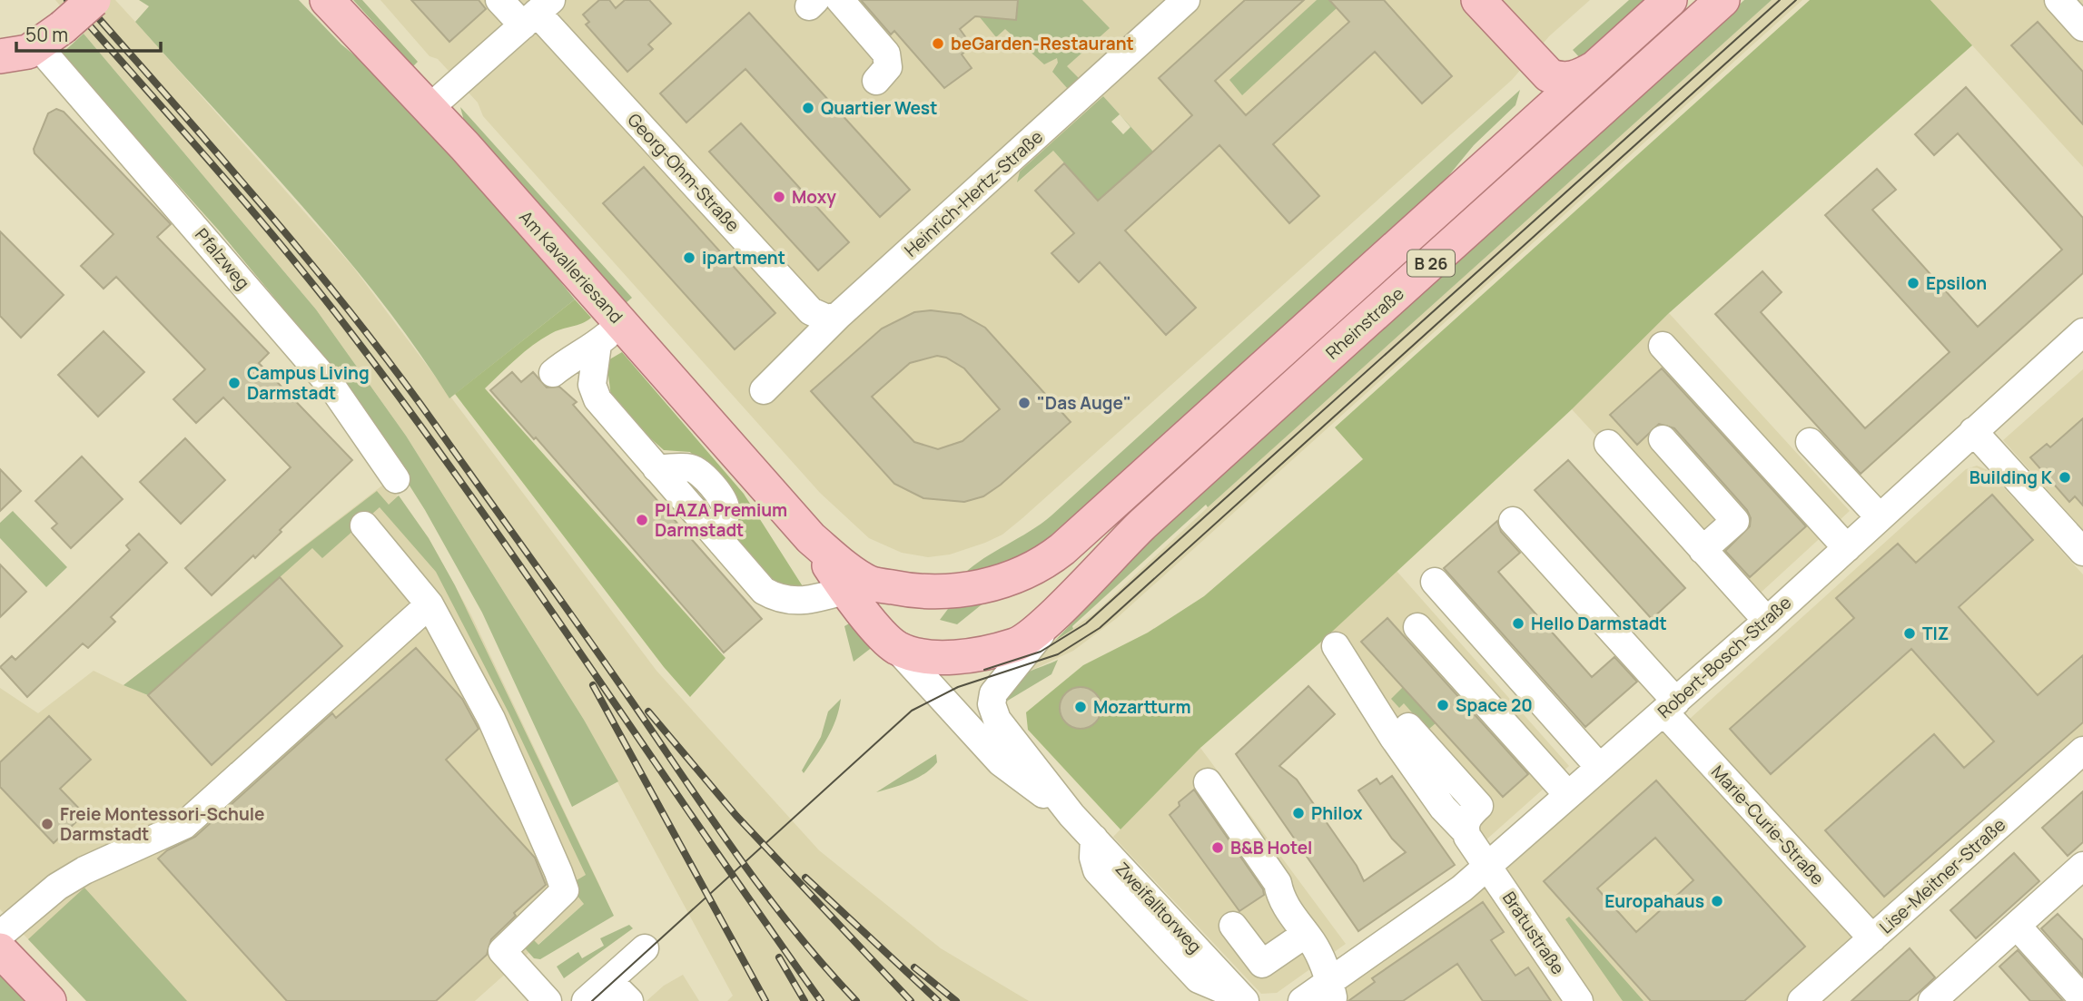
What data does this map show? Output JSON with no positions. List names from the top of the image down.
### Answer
{
  "streets": {
    "main road": ["B 26", "Am Kavalleriesand", "Rheinstraße"],
    "street": [
      "Georg-Ohm-Straße",
      "Heinrich-Hertz-Straße",
      "Pfalzweg",
      "Robert-Bosch-Straße",
      "Marie-Curie-Straße",
      "Lise-Meitner-Straße",
      "Zweifalltorweg",
      "Bratustraße"
    ]
  },
  "crossings": [
    ["Georg-Ohm-Straße", "Heinrich-Hertz-Straße"],
    ["Am Kavalleriesand", "Rheinstraße"],
    ["Am Kavalleriesand", "Zweifalltorweg"],
    ["Rheinstraße", "Zweifalltorweg"],
    ["Robert-Bosch-Straße", "Marie-Curie-Straße"],
    ["Robert-Bosch-Straße", "Bratustraße"],
    ["Marie-Curie-Straße", "Lise-Meitner-Straße"]
  ],
  "places": [
    "beGarden-Restaurant",
    "Quartier West",
    "Moxy",
    "ipartment",
    "Epsilon",
    "Campus Living Darmstadt",
    "\"Das Auge\"",
    "Building K",
    "PLAZA Premium Darmstadt",
    "Hello Darmstadt",
    "TIZ",
    "Space 20",
    "Mozartturm",
    "Philox",
    "Freie Montessori-Schule Darmstadt",
    "B&B Hotel",
    "Europahaus"
  ],
  "scale_bar": "50 m"
}
